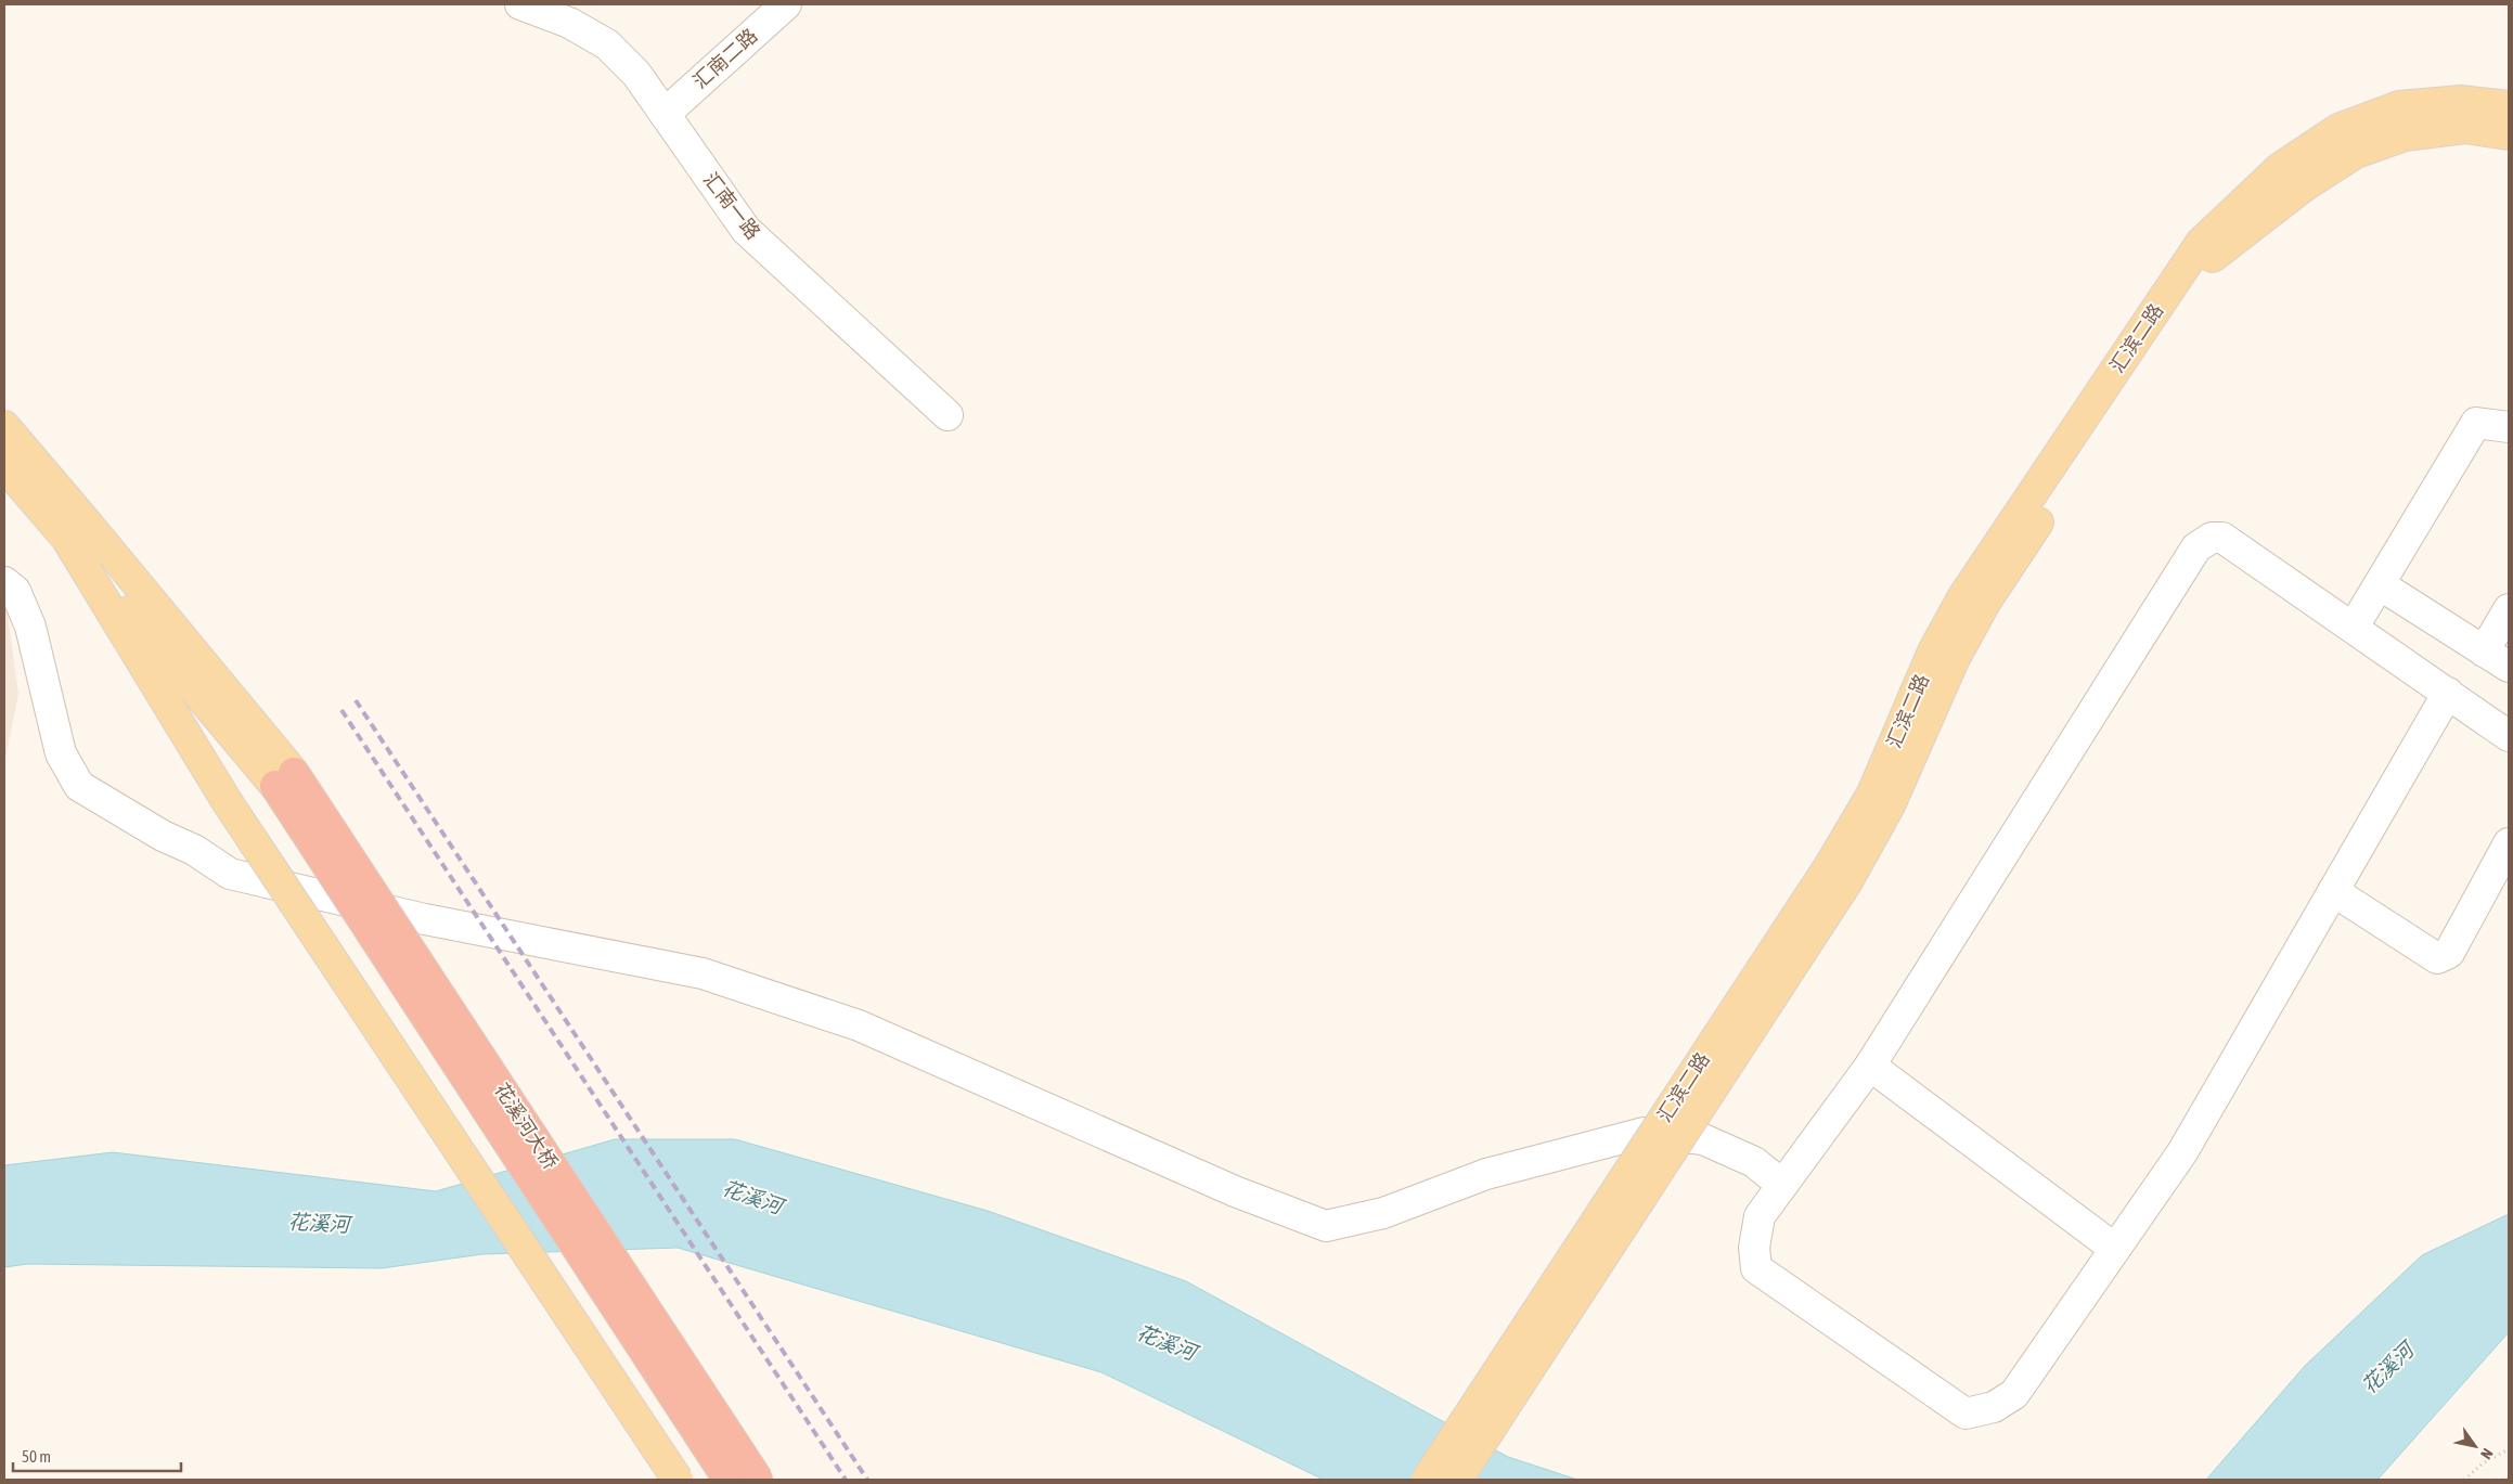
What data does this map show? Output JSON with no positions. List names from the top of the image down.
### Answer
{
  "streets": {
    "highway": ["花溪河大桥"],
    "main road": ["汇滨二路"],
    "street": ["汇南二路", "汇南一路"]
  },
  "crossings": [
    ["汇南二路", "汇南一路"]
  ],
  "water": ["花溪河"],
  "scale_bar": "50 m",
  "north": "bottom right"
}
